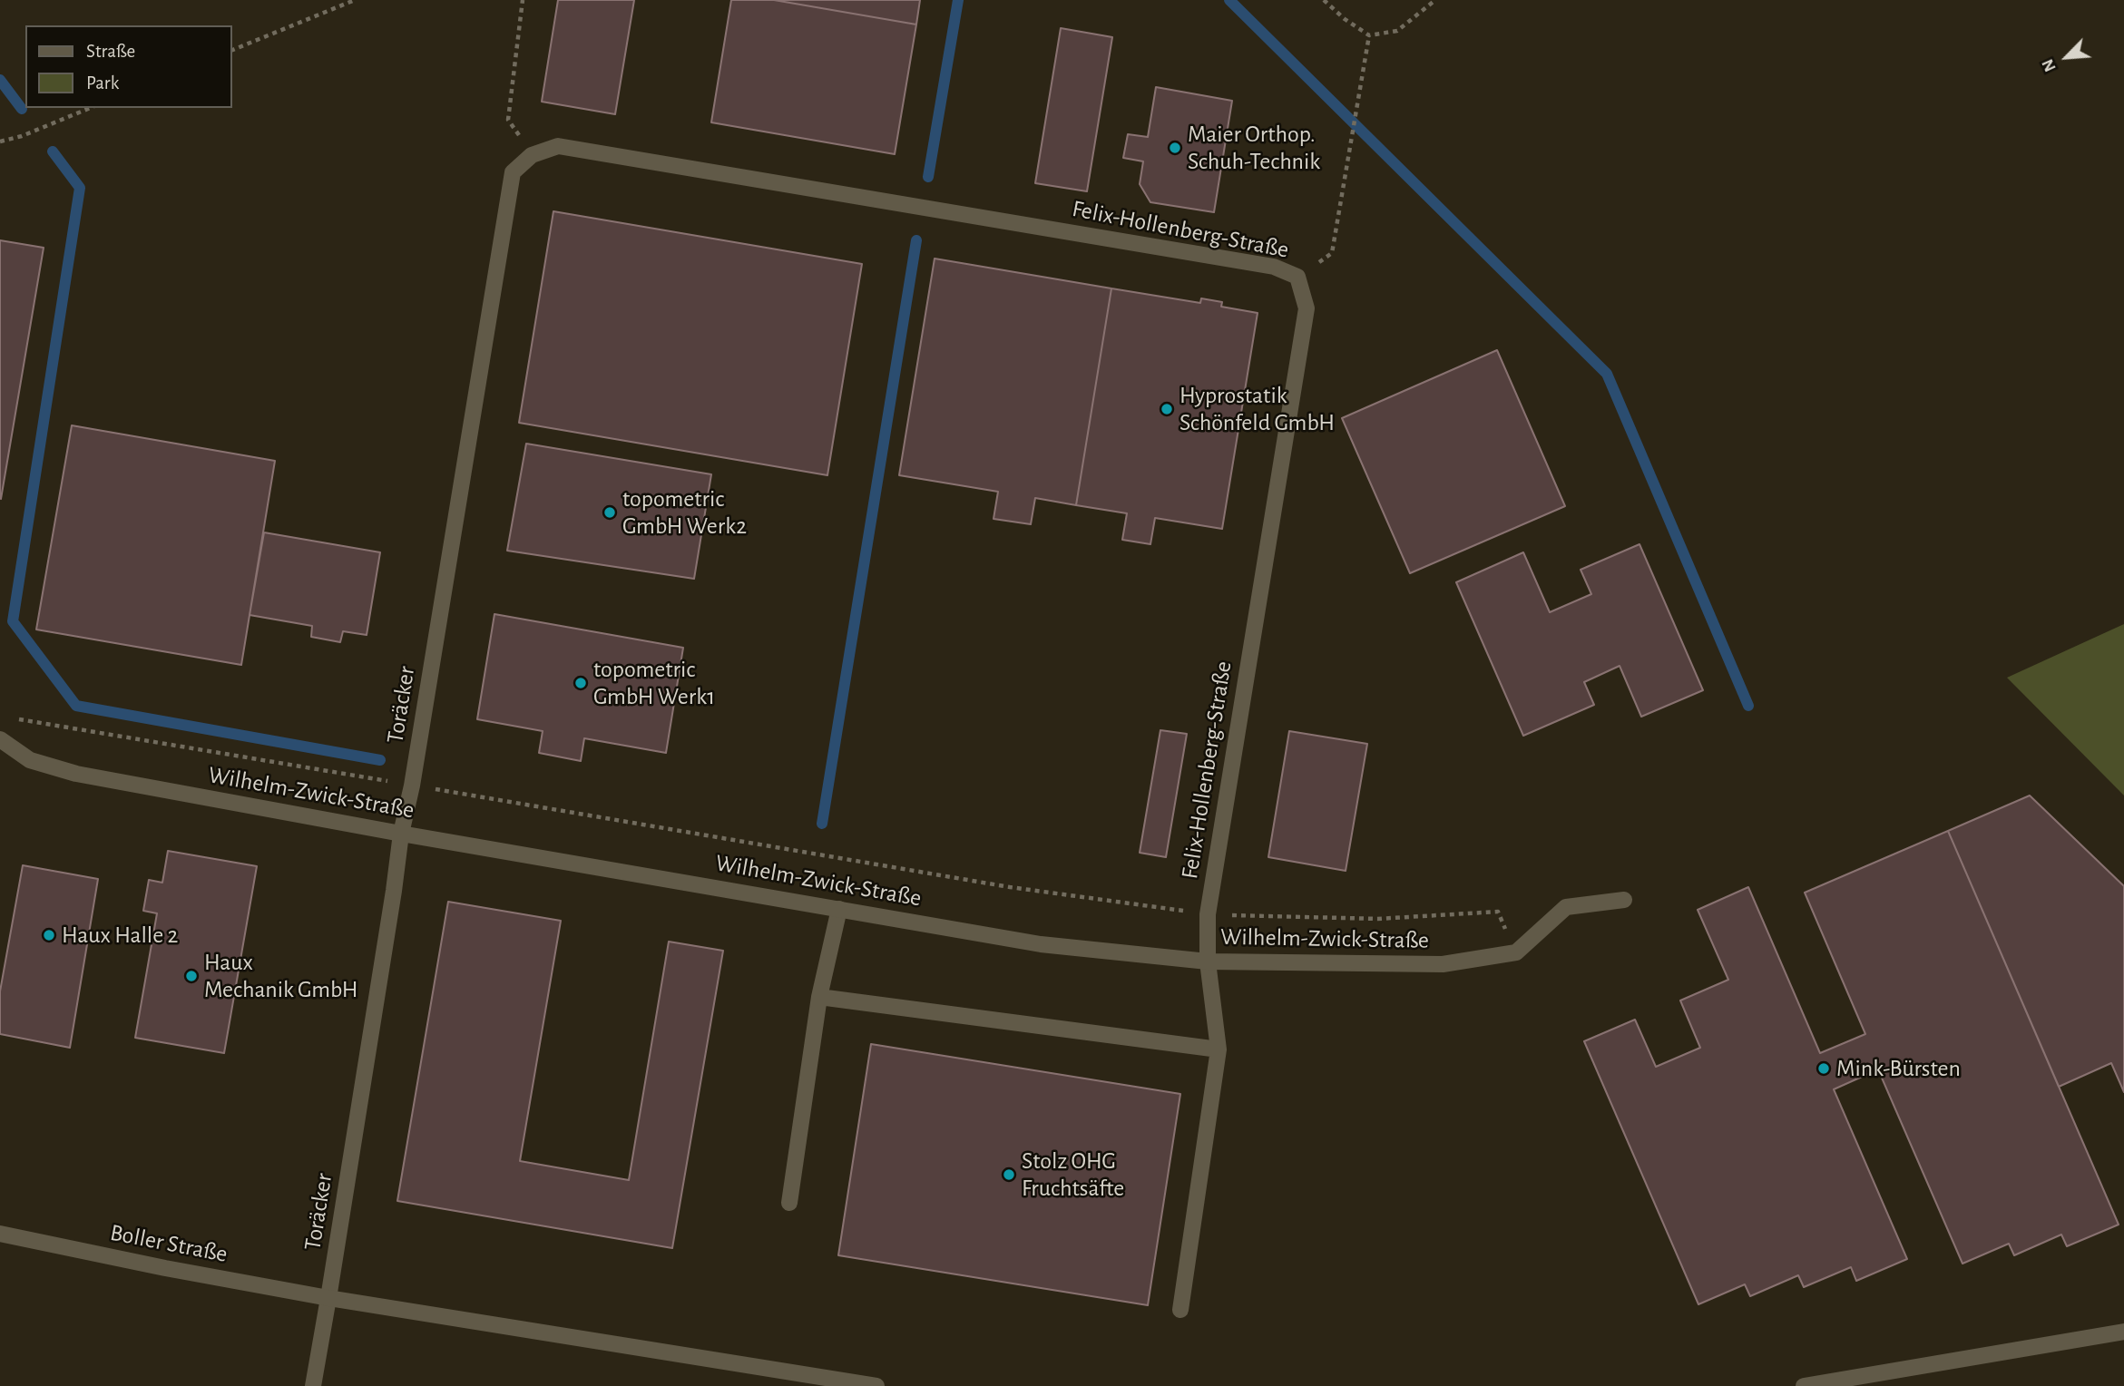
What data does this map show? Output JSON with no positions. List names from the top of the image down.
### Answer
{
  "streets": {
    "street": [
      "Felix-Hollenberg-Straße",
      "Toräcker",
      "Wilhelm-Zwick-Straße",
      "Boller Straße"
    ]
  },
  "crossings": [
    ["Felix-Hollenberg-Straße", "Toräcker"],
    ["Felix-Hollenberg-Straße", "Wilhelm-Zwick-Straße"],
    ["Toräcker", "Wilhelm-Zwick-Straße"],
    ["Toräcker", "Boller Straße"]
  ],
  "places": [
    "Maier Orthop. Schuh-Technik",
    "Hyprostatik Schönfeld GmbH",
    "topometric GmbH Werk2",
    "topometric GmbH Werk1",
    "Haux Halle 2",
    "Haux Mechanik GmbH",
    "Mink-Bürsten",
    "Stolz OHG Fruchtsäfte"
  ],
  "legend": ["Straße", "Park"],
  "north": "bottom left"
}
